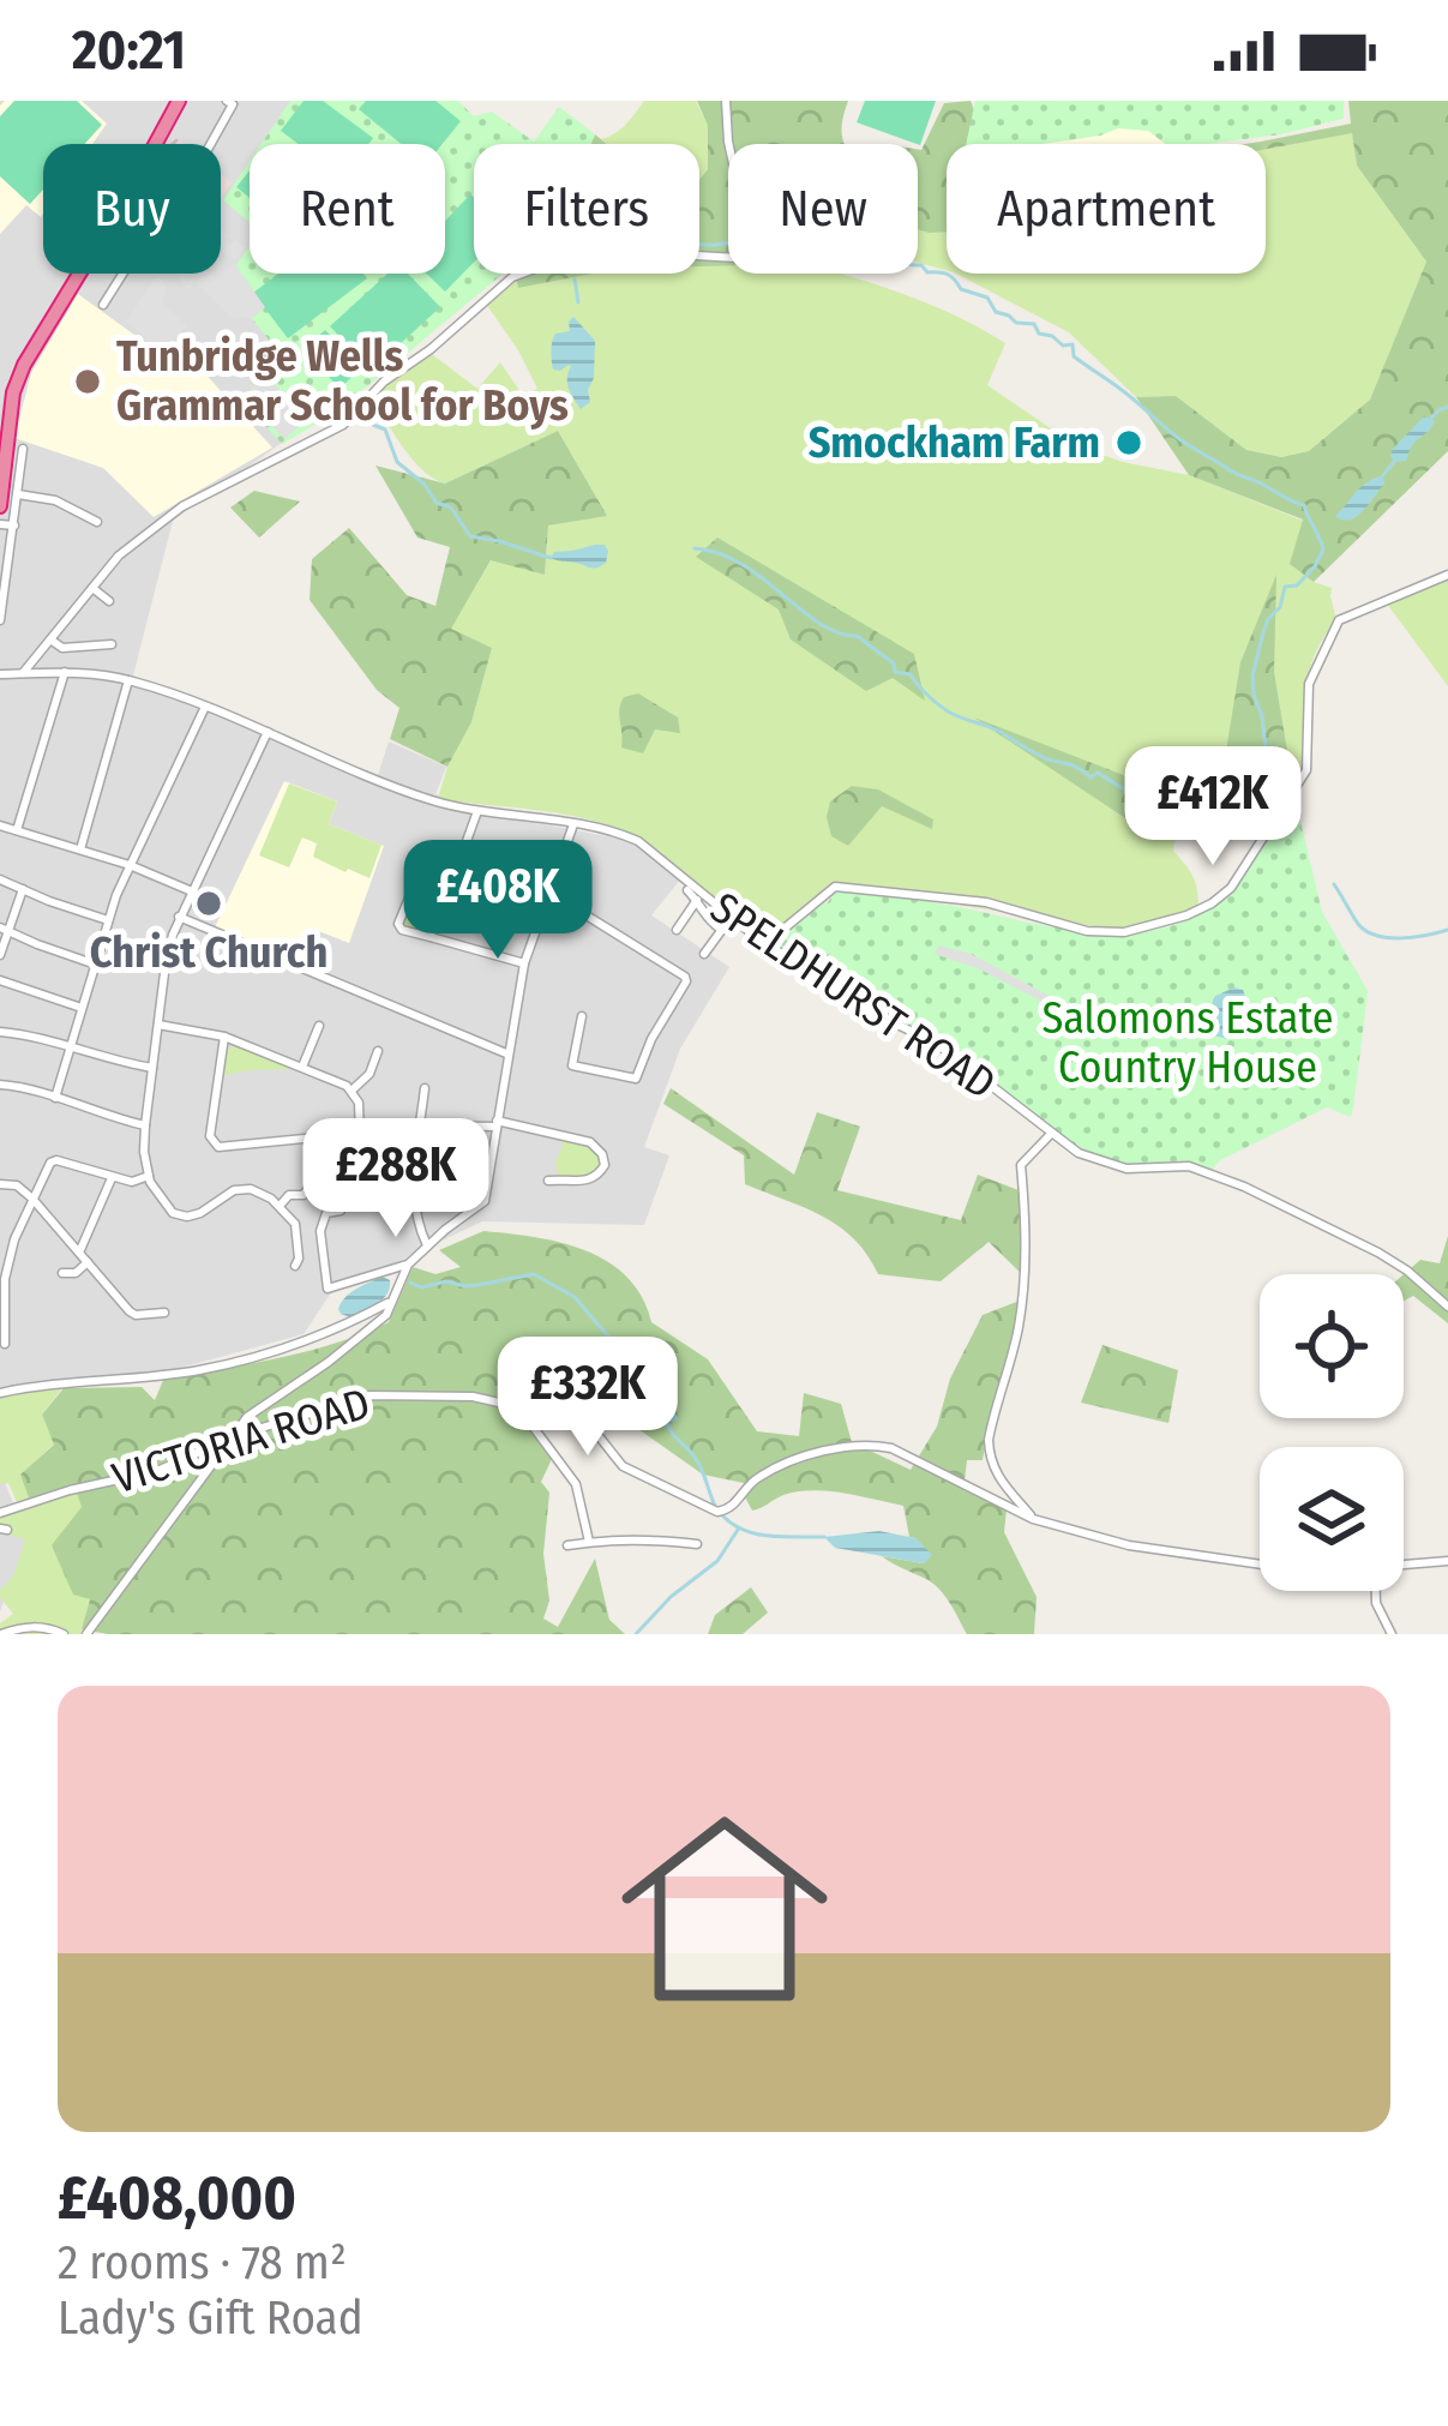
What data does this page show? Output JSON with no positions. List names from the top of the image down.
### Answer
{
  "streets": {
    "street": ["SPELDHURST ROAD", "VICTORIA ROAD"]
  },
  "parks": ["Salomons Estate Country House"],
  "places": ["Tunbridge Wells Grammar School for Boys", "Smockham Farm", "Christ Church"],
  "page": {
    "status": "20:21",
    "chip": [
      "Buy",
      "Rent",
      "Filters",
      "New",
      "Apartment"
    ],
    "price": [
      "£412K",
      "£408K",
      "£288K",
      "£332K"
    ],
    "list": [
      {
        "name": "£408,000",
        "note": "2 rooms · 78 m² · Lady's Gift Road"
      }
    ]
  }
}
